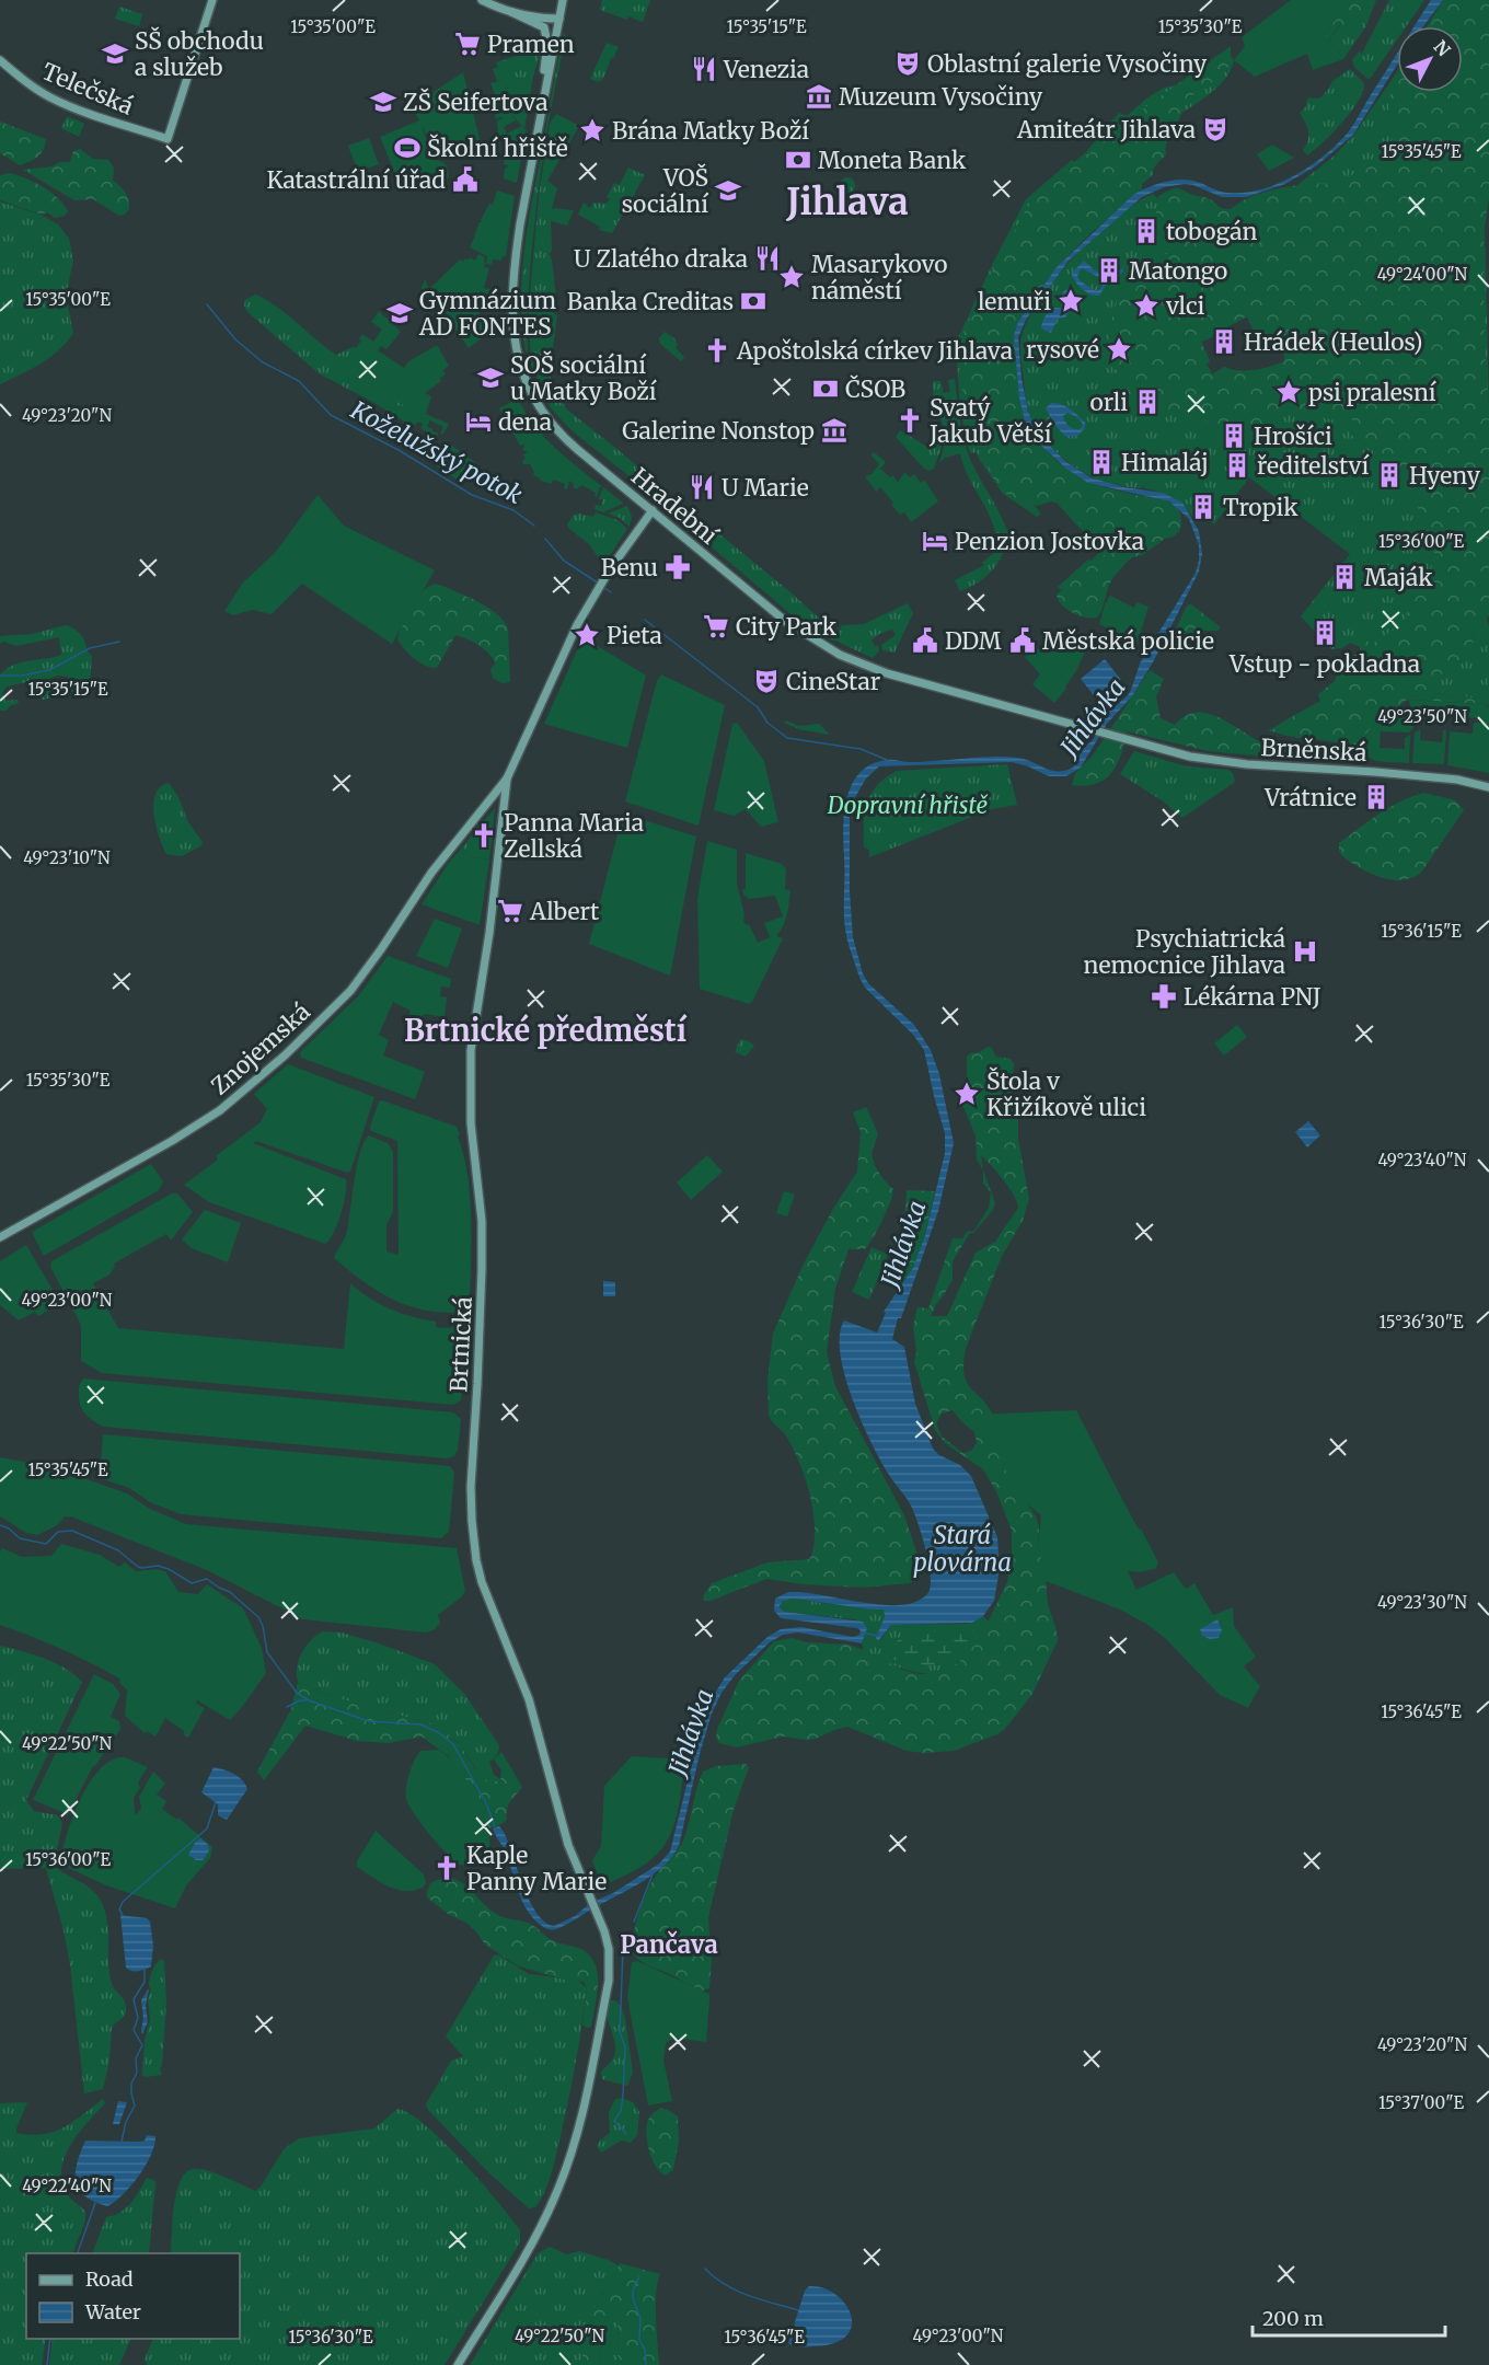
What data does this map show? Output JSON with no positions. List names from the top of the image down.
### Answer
{
  "streets": {
    "main road": [
      "Telečská",
      "Hradební",
      "Brněnská",
      "Znojemská",
      "Brtnická"
    ]
  },
  "crossings": [
    ["Hradební", "Brněnská"],
    ["Hradební", "Znojemská"],
    ["Znojemská", "Brtnická"]
  ],
  "districts": ["Jihlava", "Brtnické předměstí", "Pančava"],
  "water": ["Koželužský potok", "Jihlávka", "Stará plovárna"],
  "parks": ["Dopravní hřistě"],
  "places": {
    "supermarket": ["Pramen", "City Park", "Albert"],
    "school or university": [
      "SŠ obchodu a služeb",
      "ZŠ Seifertova",
      "VOŠ sociální",
      "Gymnázium AD FONTES",
      "SOŠ sociální u Matky Boží"
    ],
    "theatre": ["Oblastní galerie Vysočiny", "Amiteátr Jihlava", "CineStar"],
    "restaurant": ["Venezia", "U Zlatého draka", "U Marie"],
    "museum": ["Muzeum Vysočiny", "Galerine Nonstop"],
    "place": [
      "Brána Matky Boží",
      "Masarykovo náměstí",
      "lemuři",
      "vlci",
      "rysové",
      "psi pralesní",
      "Pieta",
      "Štola v Křižíkově ulici"
    ],
    "sports": ["Školní hřiště"],
    "bank": ["Moneta Bank", "Banka Creditas", "ČSOB"],
    "public building": ["Katastrální úřad", "DDM", "Městská policie"],
    "building": [
      "tobogán",
      "Matongo",
      "Hrádek (Heulos)",
      "orli",
      "Hrošíci",
      "Himaláj",
      "ředitelství",
      "Hyeny",
      "Tropik",
      "Maják",
      "Vstup - pokladna",
      "Vrátnice"
    ],
    "church": [
      "Apoštolská církev Jihlava",
      "Svatý Jakub Větší",
      "Panna Maria Zellská",
      "Kaple Panny Marie"
    ],
    "hotel": ["dena", "Penzion Jostovka"],
    "pharmacy": ["Benu", "Lékárna PNJ"],
    "hospital": ["Psychiatrická nemocnice Jihlava"]
  },
  "legend": ["Road", "Water"],
  "scale_bar": "200 m",
  "north": "top right",
  "coordinates": [
    "15°35'15\"E",
    "15°35'30\"E",
    "15°35'00\"E",
    "15°35'45\"E",
    "49°24'00\"N",
    "49°23'20\"N",
    "15°36'00\"E",
    "49°23'50\"N",
    "49°23'10\"N",
    "15°36'15\"E",
    "49°23'40\"N",
    "49°23'00\"N",
    "15°36'30\"E",
    "49°23'30\"N",
    "15°36'45\"E",
    "49°22'50\"N",
    "15°37'00\"E",
    "49°22'40\"N"
  ]
}
